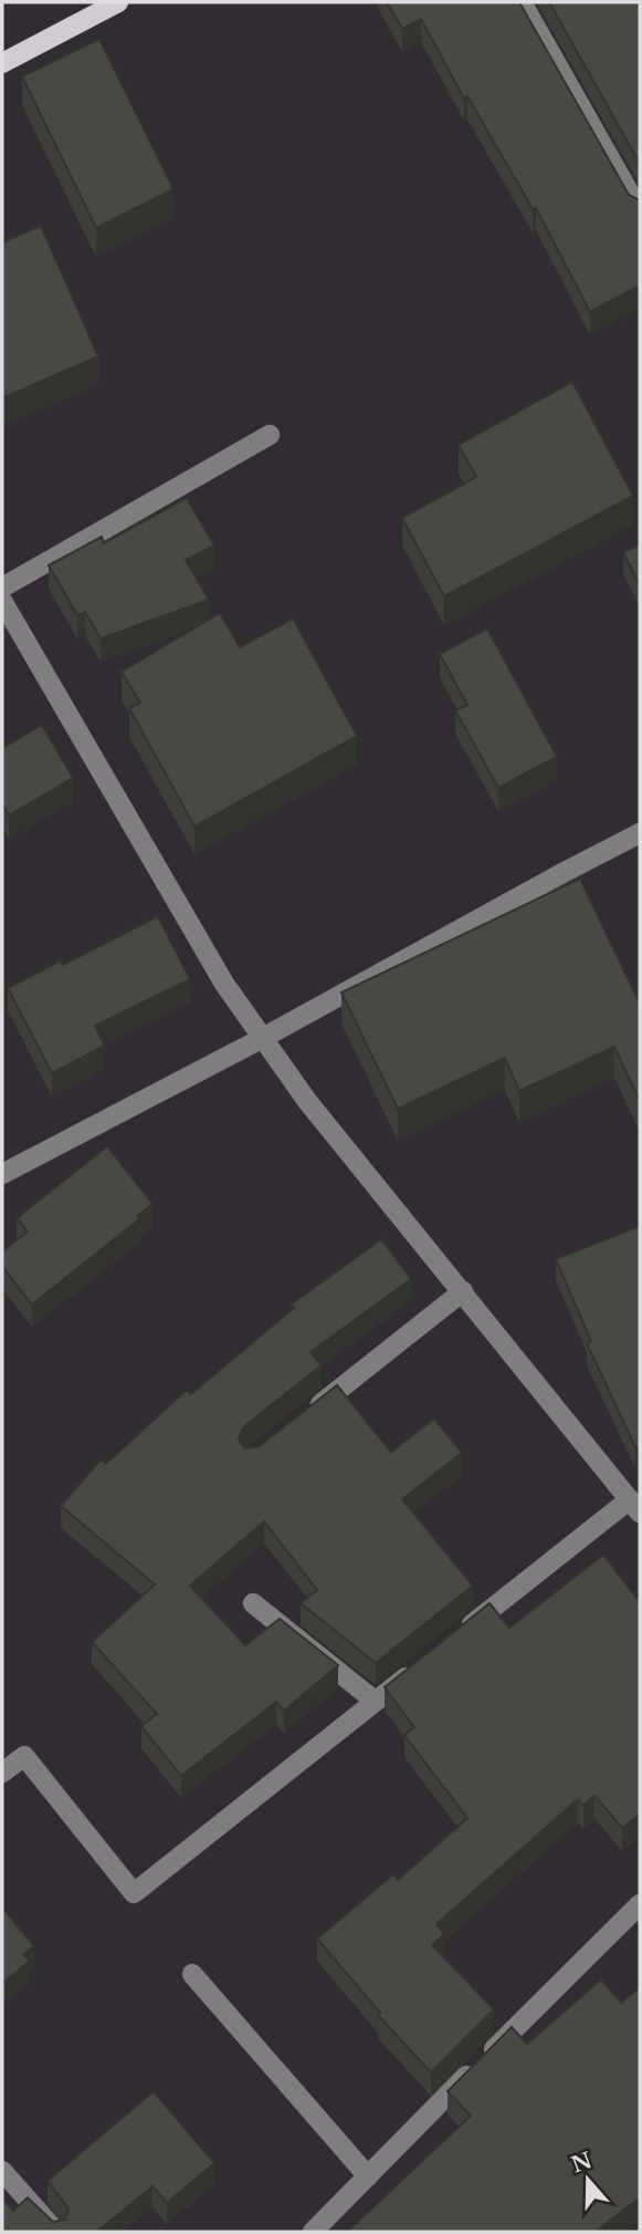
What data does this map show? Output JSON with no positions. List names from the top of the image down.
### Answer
{
  "north": "top"
}
